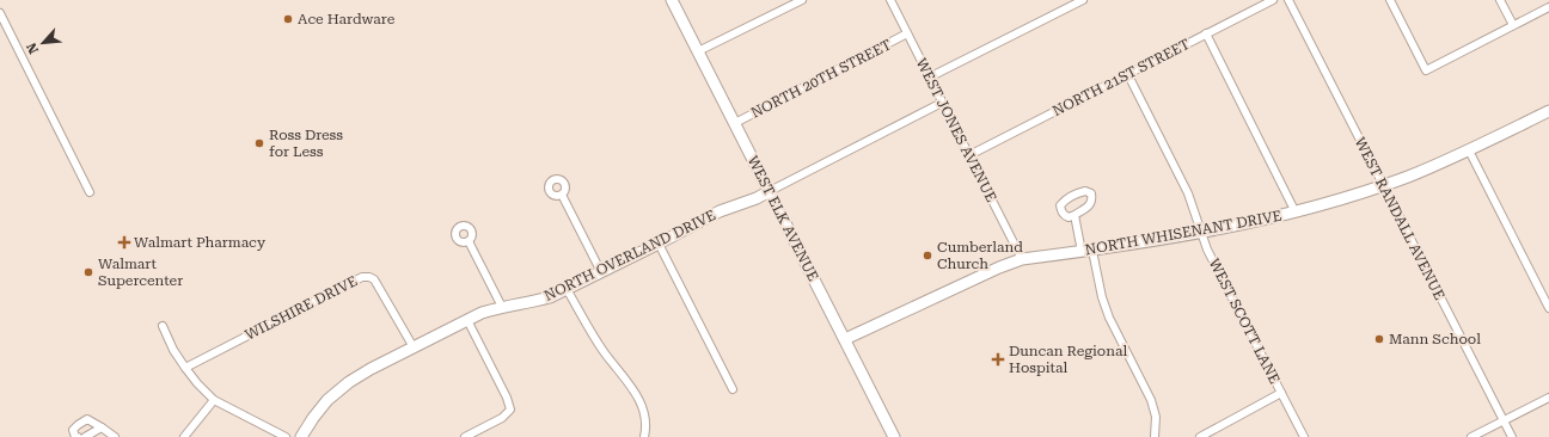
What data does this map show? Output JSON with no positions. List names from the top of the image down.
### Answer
{
  "streets": {
    "street": [
      "NORTH 21ST STREET",
      "NORTH 20TH STREET",
      "WEST JONES AVENUE",
      "WEST ELK AVENUE",
      "WEST RANDALL AVENUE",
      "NORTH WHISENANT DRIVE",
      "NORTH OVERLAND DRIVE",
      "WILSHIRE DRIVE",
      "WEST SCOTT LANE"
    ]
  },
  "crossings": [
    ["NORTH 21ST STREET", "WEST JONES AVENUE"],
    ["NORTH 21ST STREET", "WEST SCOTT LANE"],
    ["NORTH 20TH STREET", "WEST JONES AVENUE"],
    ["NORTH 20TH STREET", "WEST ELK AVENUE"],
    ["WEST JONES AVENUE", "NORTH WHISENANT DRIVE"],
    ["WEST ELK AVENUE", "NORTH WHISENANT DRIVE"],
    ["WEST ELK AVENUE", "NORTH OVERLAND DRIVE"],
    ["WEST RANDALL AVENUE", "NORTH WHISENANT DRIVE"],
    ["NORTH WHISENANT DRIVE", "WEST SCOTT LANE"],
    ["NORTH OVERLAND DRIVE", "WILSHIRE DRIVE"]
  ],
  "places": {
    "other": [
      "Ace Hardware",
      "Ross Dress for Less",
      "Cumberland Church",
      "Walmart Supercenter",
      "Mann School"
    ],
    "health": ["Walmart Pharmacy", "Duncan Regional Hospital"]
  },
  "north": "bottom left"
}
